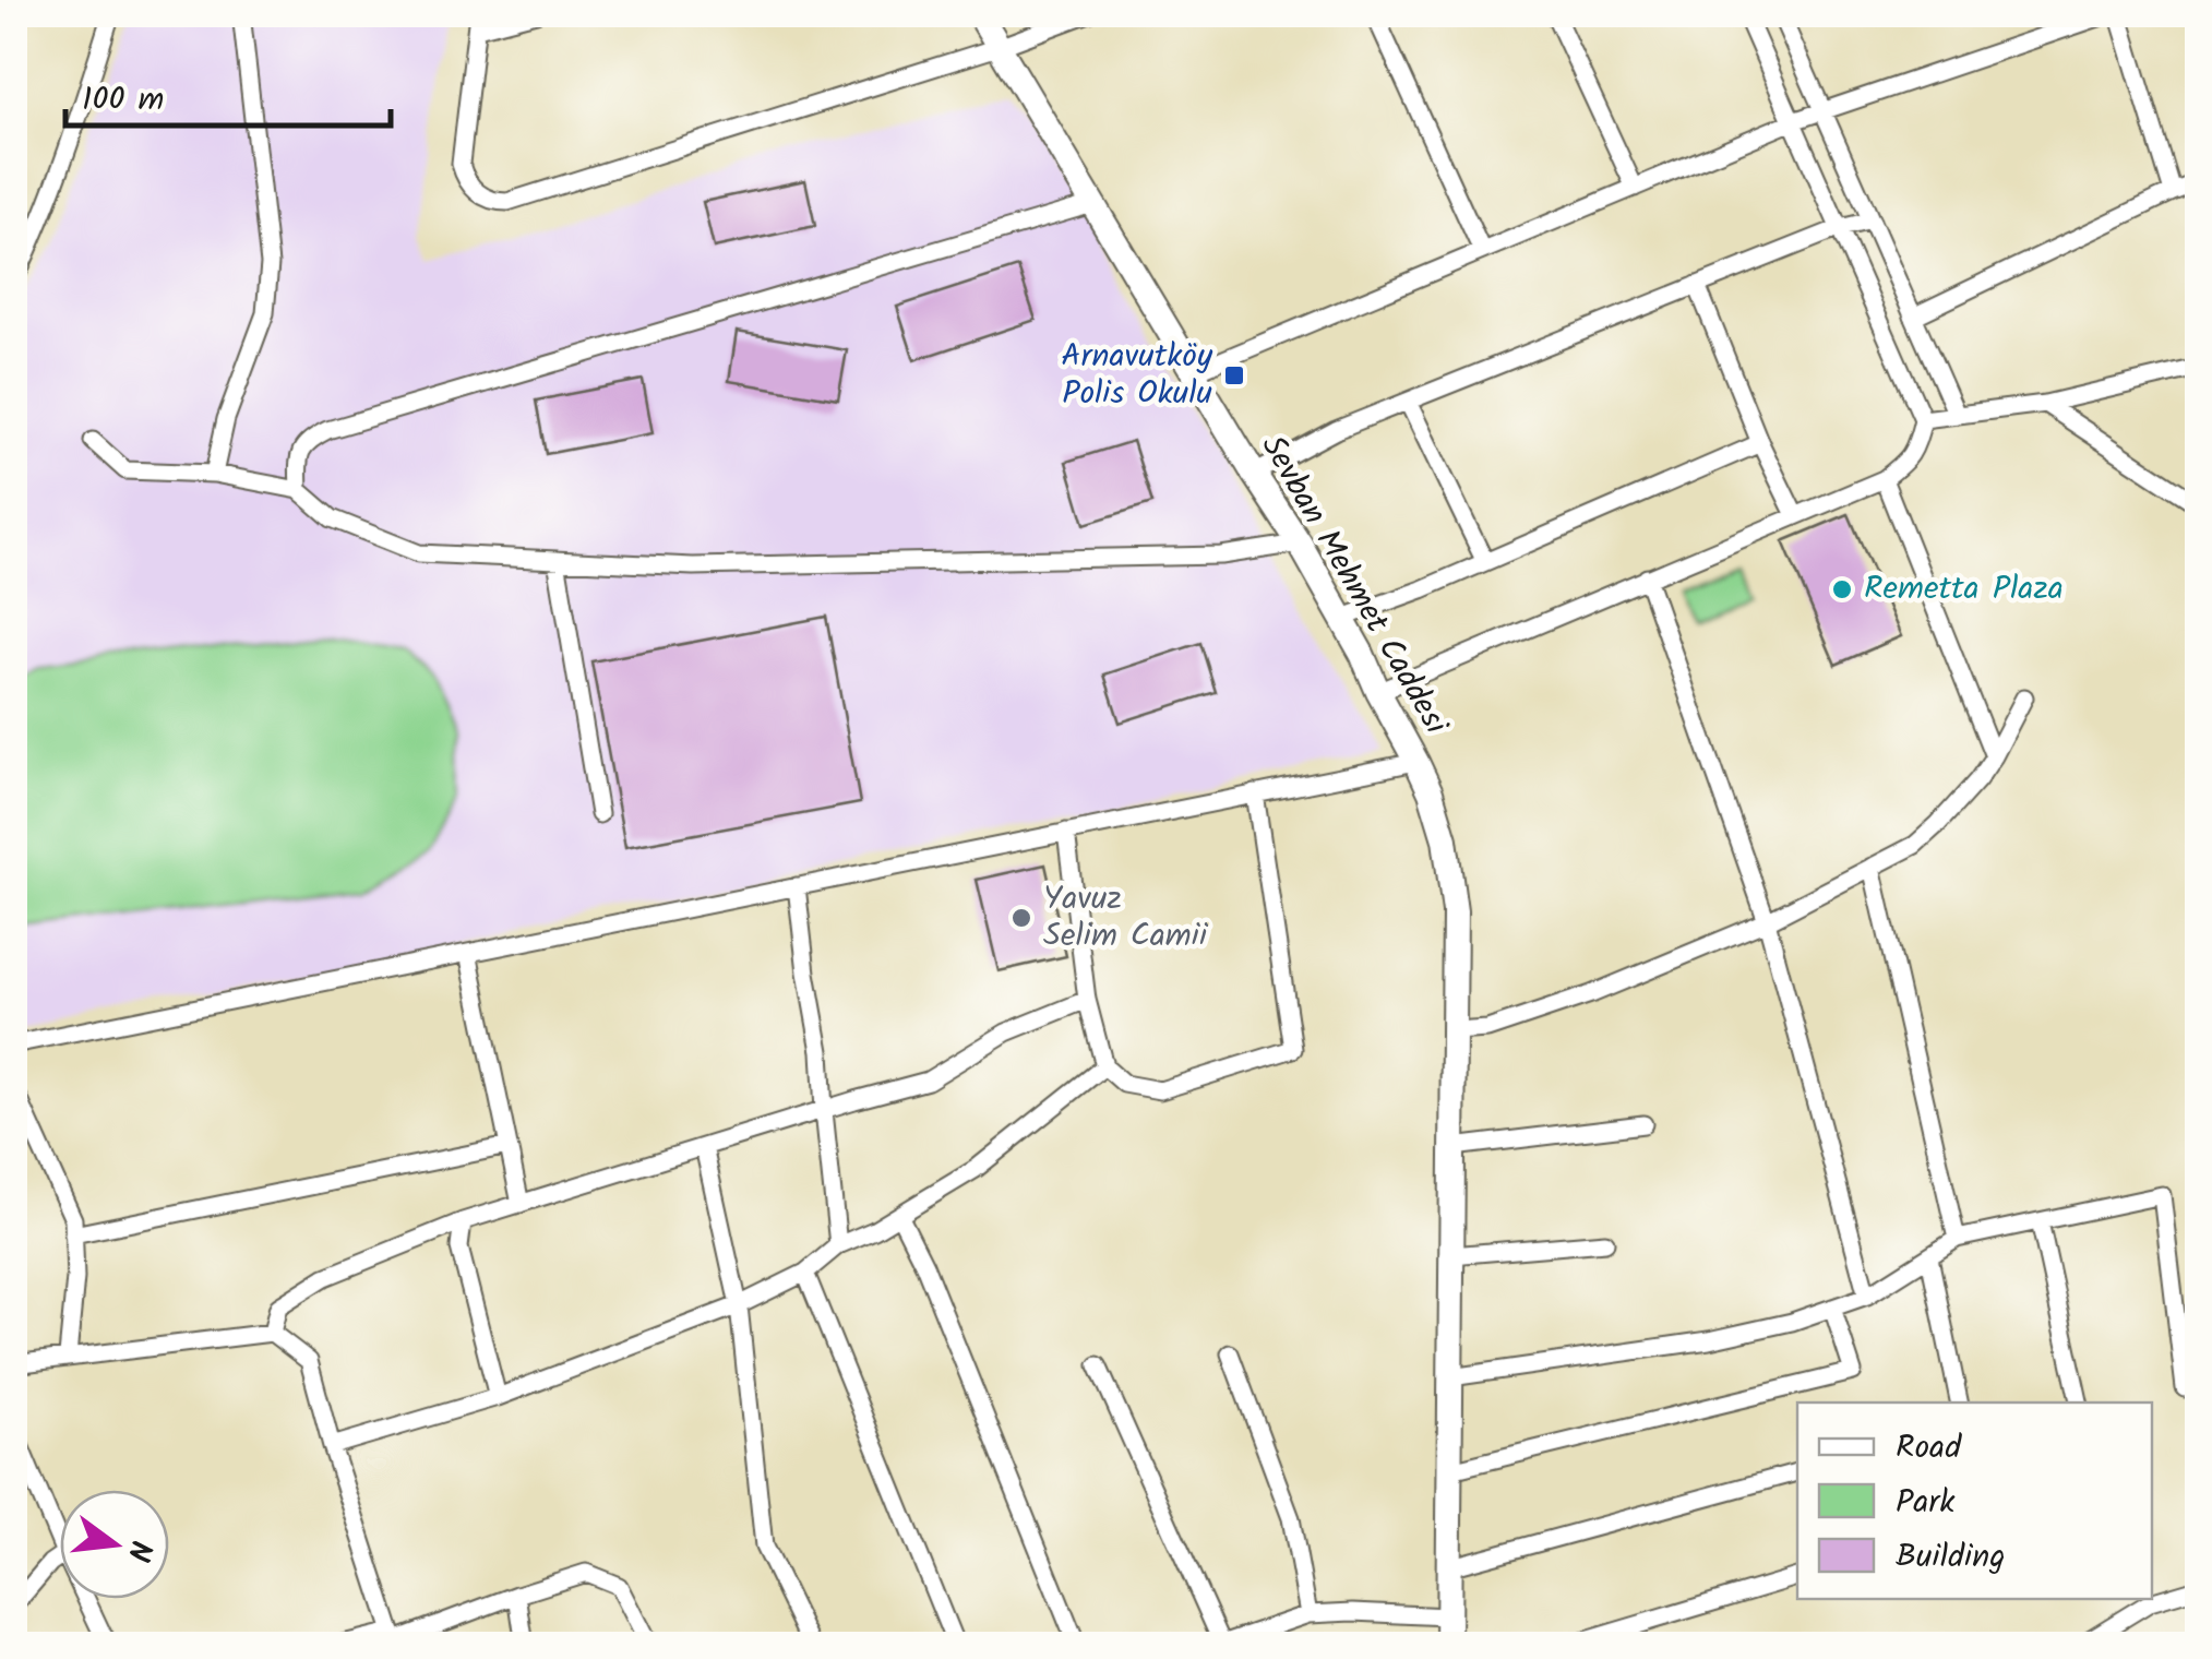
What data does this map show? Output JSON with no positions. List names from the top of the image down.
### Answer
{
  "streets": {
    "main road": ["Sevban Mehmet Caddesi"]
  },
  "places": {
    "transit": ["Arnavutköy Polis Okulu"],
    "other": ["Remetta Plaza", "Yavuz Selim Camii"]
  },
  "legend": ["Road", "Park", "Building"],
  "scale_bar": "100 m",
  "north": "right"
}
